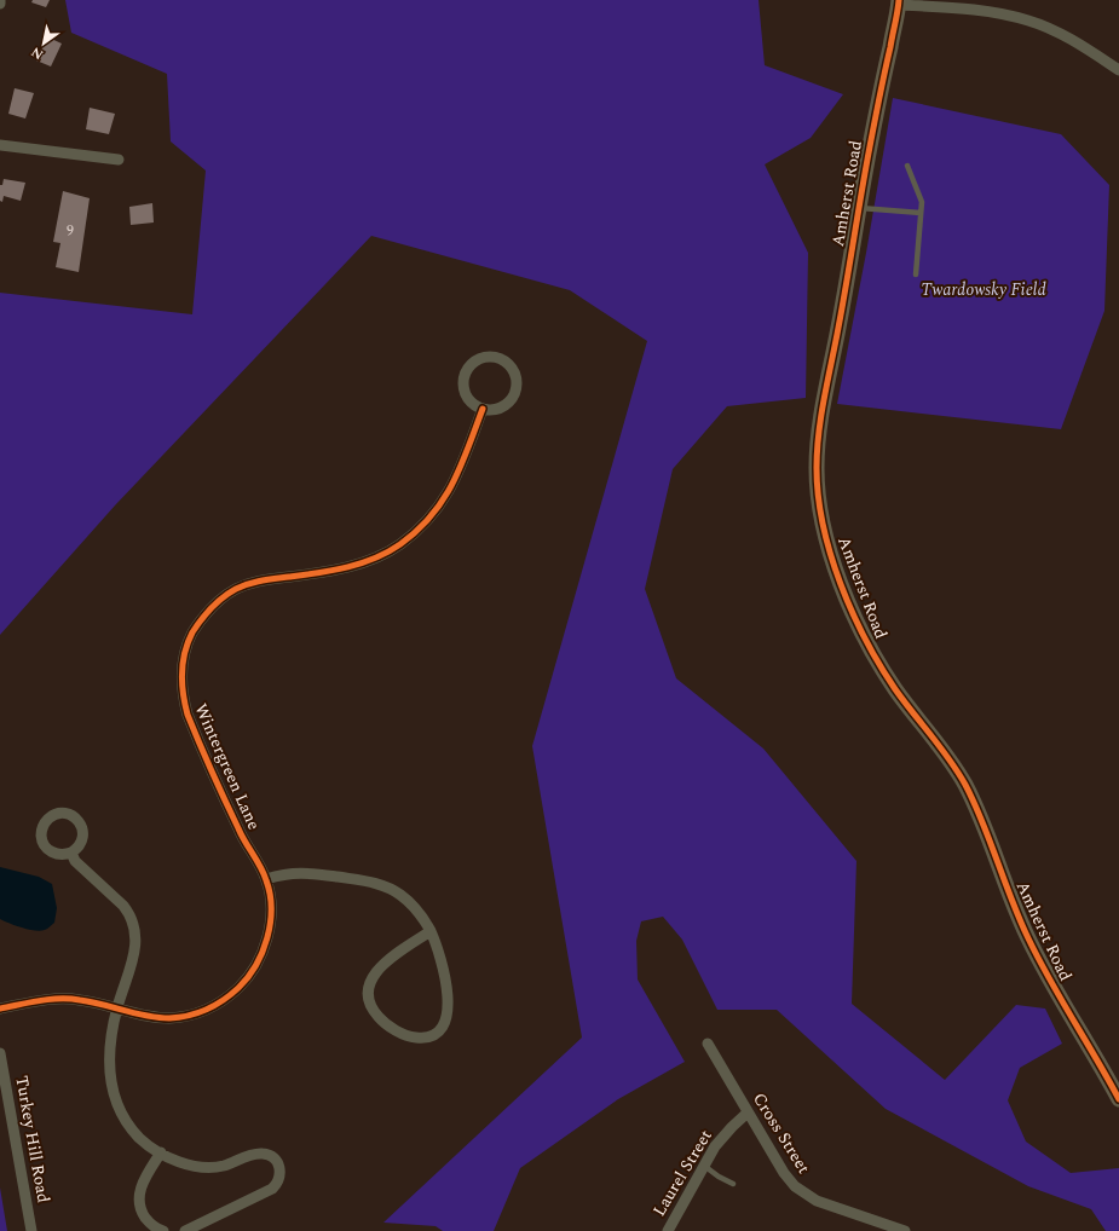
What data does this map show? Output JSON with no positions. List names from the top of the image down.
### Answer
{
  "streets": {
    "street": [
      "Amherst Road",
      "Wintergreen Lane",
      "Cross Street",
      "Turkey Hill Road",
      "Laurel Street"
    ]
  },
  "crossings": [
    ["Cross Street", "Laurel Street"]
  ],
  "parks": ["Twardowsky Field"],
  "house_numbers": ["9"],
  "north": "bottom left"
}
